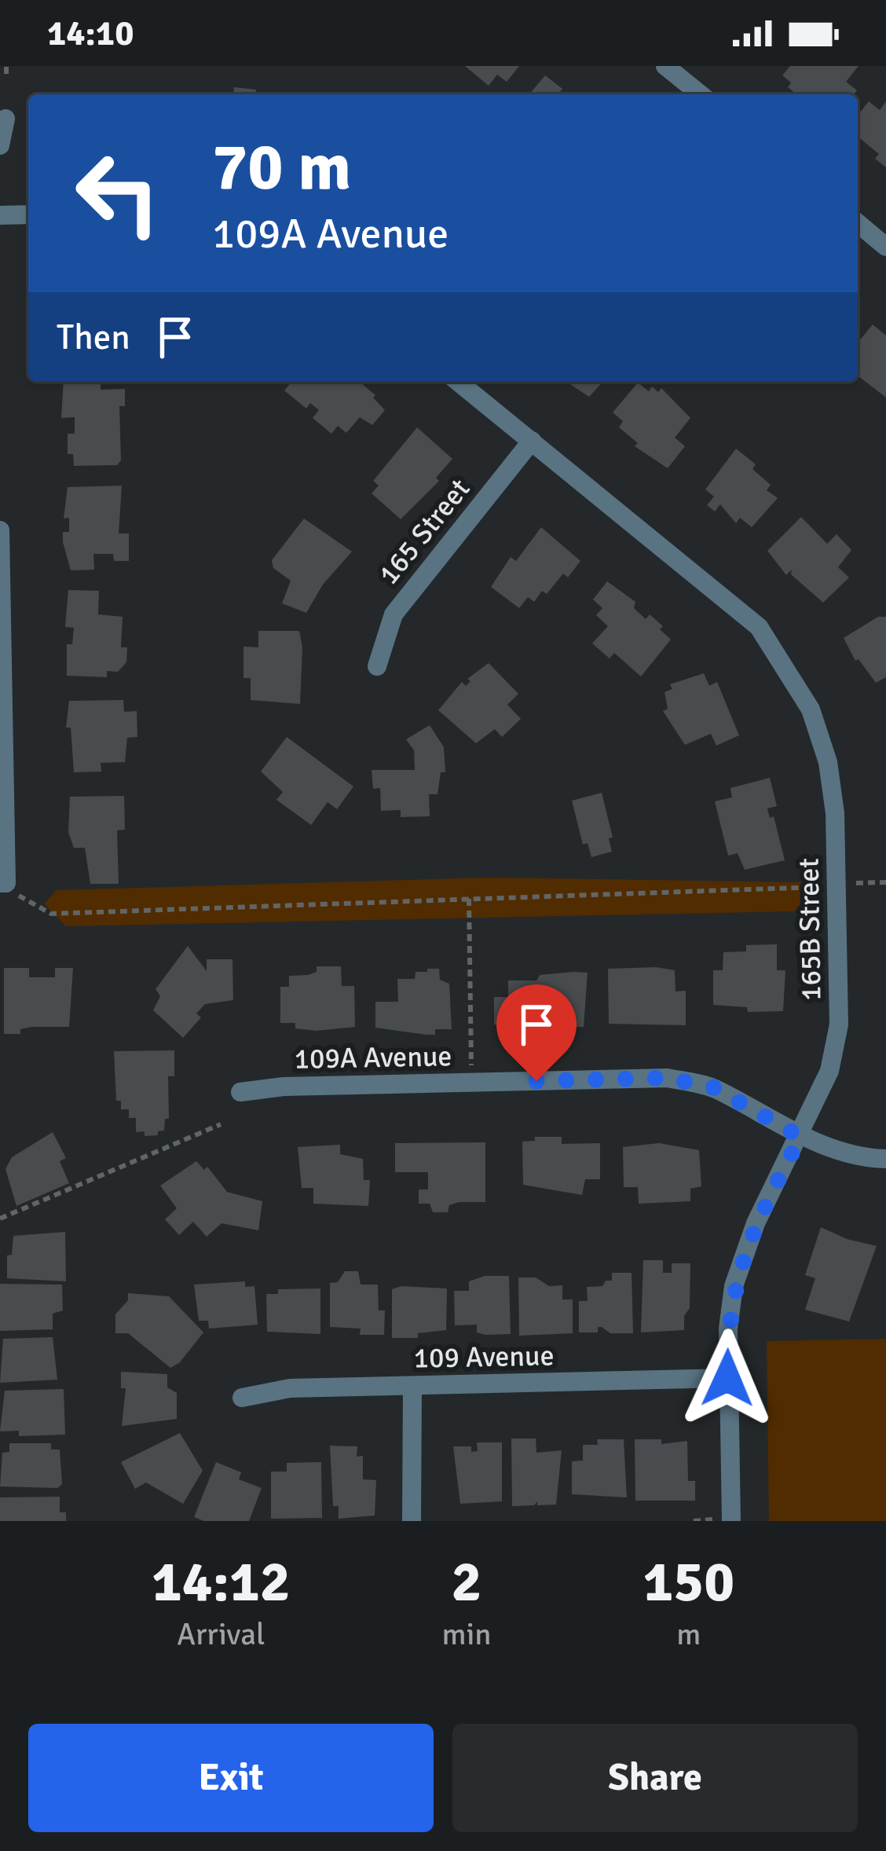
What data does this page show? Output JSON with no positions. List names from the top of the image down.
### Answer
{
  "streets": {
    "street": [
      "165 Street",
      "165B Street",
      "109A Avenue",
      "109 Avenue"
    ]
  },
  "crossings": [
    ["165 Street", "165B Street"],
    ["165B Street", "109A Avenue"],
    ["165B Street", "109 Avenue"]
  ],
  "page": {
    "status": "14:10",
    "turn": ["70 m", "109A Avenue"],
    "then": "Then",
    "eta": [
      "14:12",
      "Arrival",
      "2",
      "min",
      "150",
      "m"
    ],
    "buttons": ["Exit", "Share"]
  }
}
